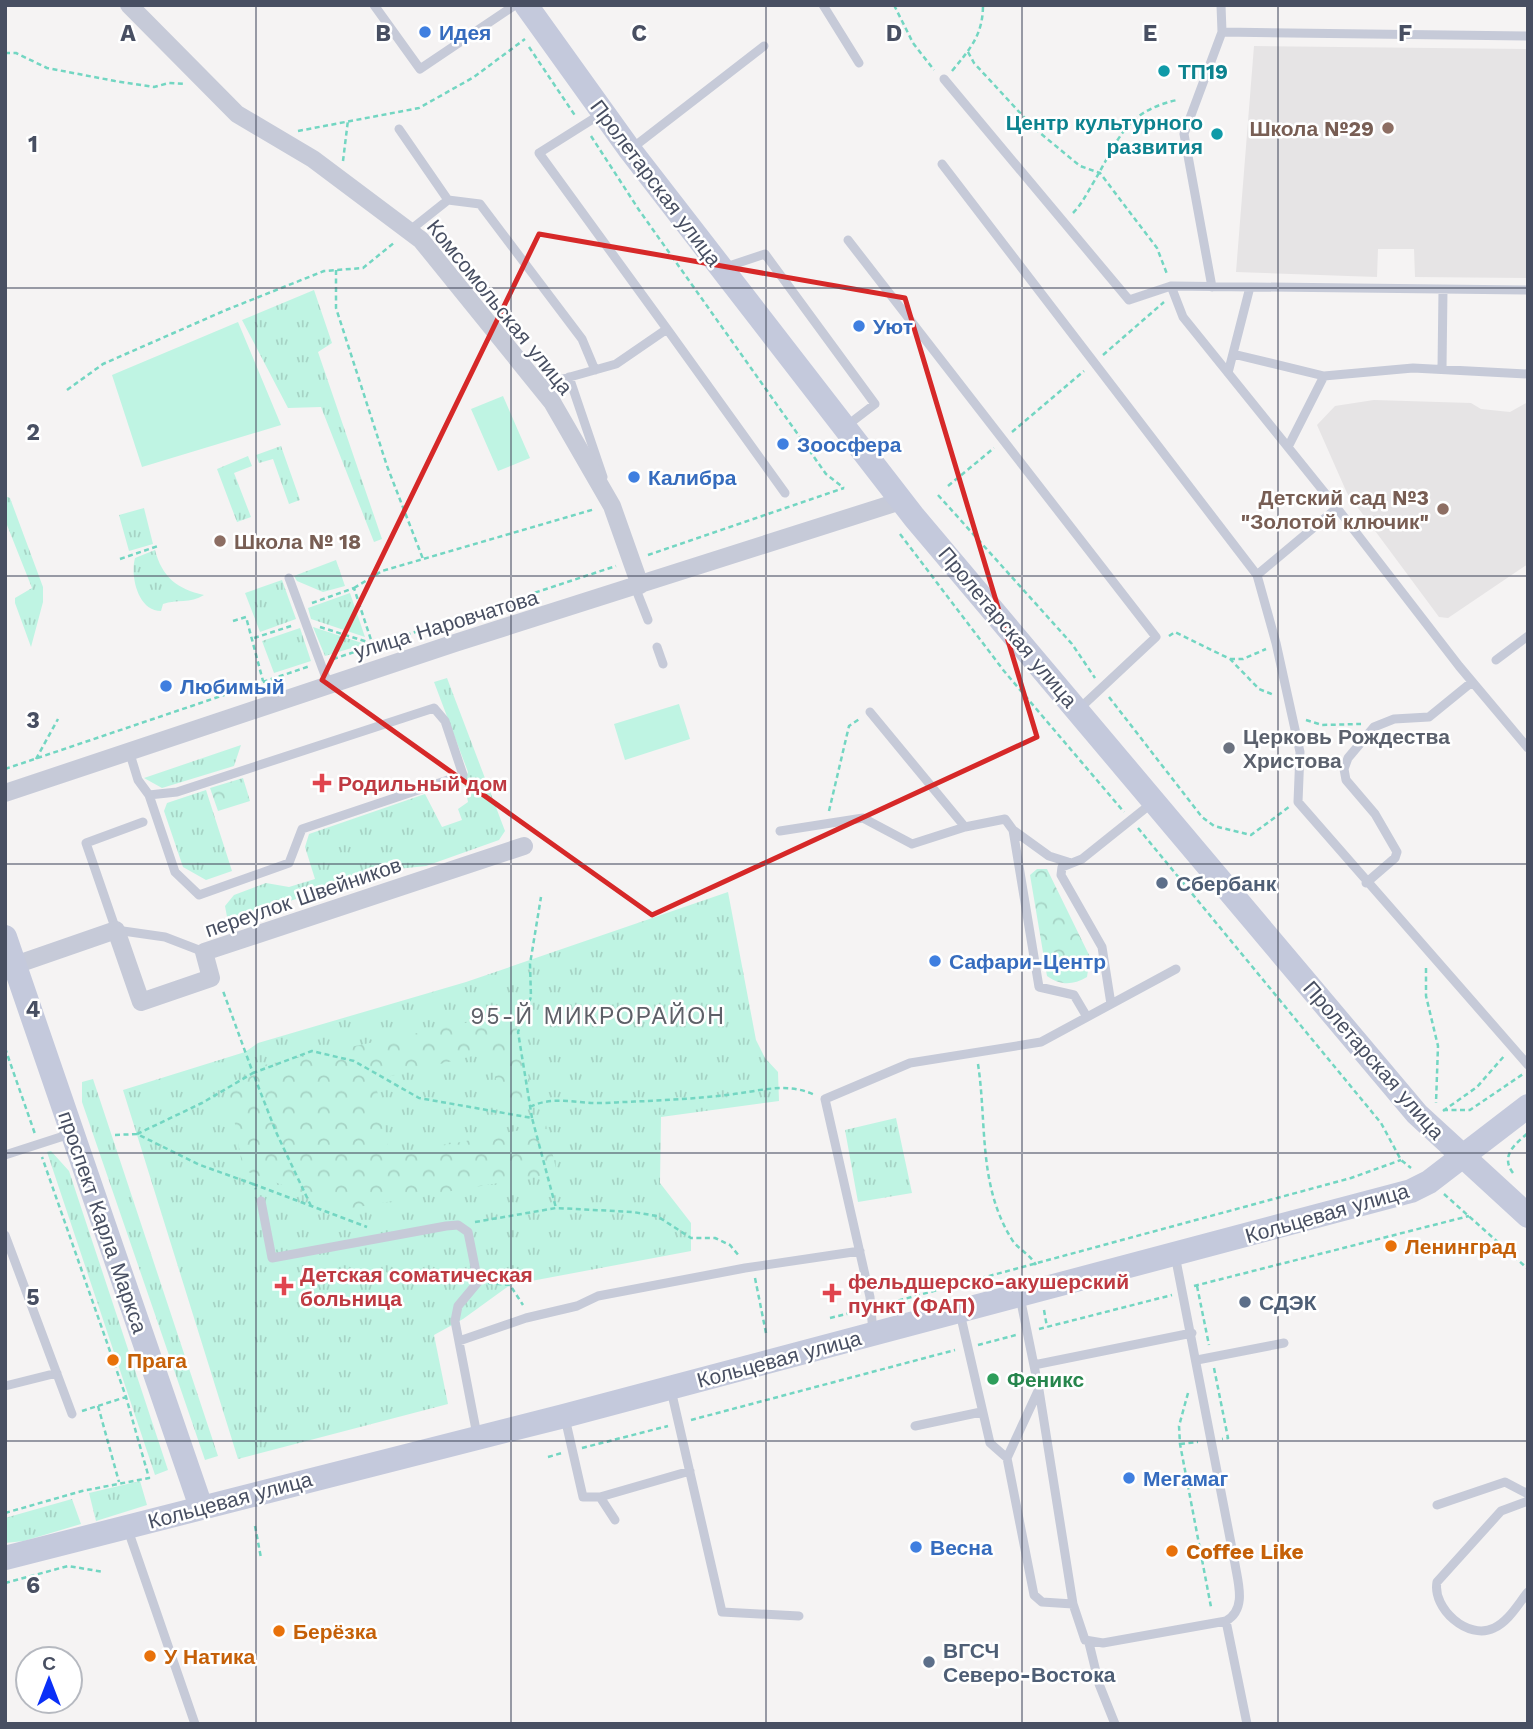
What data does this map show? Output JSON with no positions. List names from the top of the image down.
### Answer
{
  "streets": {
    "street": [
      "Пролетарская улица",
      "Комсомольская улица",
      "улица Наровчатова",
      "переулок Швейников",
      "Кольцевая улица",
      "проспект Карла Маркса"
    ]
  },
  "crossings": [
    ["Пролетарская улица", "улица Наровчатова"],
    ["Пролетарская улица", "Кольцевая улица"],
    ["Комсомольская улица", "улица Наровчатова"],
    ["Кольцевая улица", "проспект Карла Маркса"]
  ],
  "districts": ["95-Й МИКРОРАЙОН"],
  "places": {
    "other": [
      "Идея",
      "ТП19",
      "Школа №29",
      "Центр культурного развития",
      "Уют",
      "Зоосфера",
      "Калибра",
      "Детский сад №3 \"Золотой ключик\"",
      "Школа № 18",
      "Любимый",
      "Церковь Рождества Христова",
      "Сбербанк",
      "Сафари-Центр",
      "Ленинград",
      "СДЭК",
      "Прага",
      "Феникс",
      "Мегамаг",
      "Весна",
      "Coffee Like",
      "Берёзка",
      "У Натика",
      "ВГСЧ Северо-Востока"
    ],
    "health": ["Родильный дом", "Детская соматическая больница", "фельдшерско-акушерский пункт (ФАП)"]
  },
  "north": "top",
  "grid": {
    "columns": [
      "A",
      "B",
      "C",
      "D",
      "E",
      "F"
    ],
    "rows": [
      "1",
      "2",
      "3",
      "4",
      "5",
      "6"
    ]
  }
}
